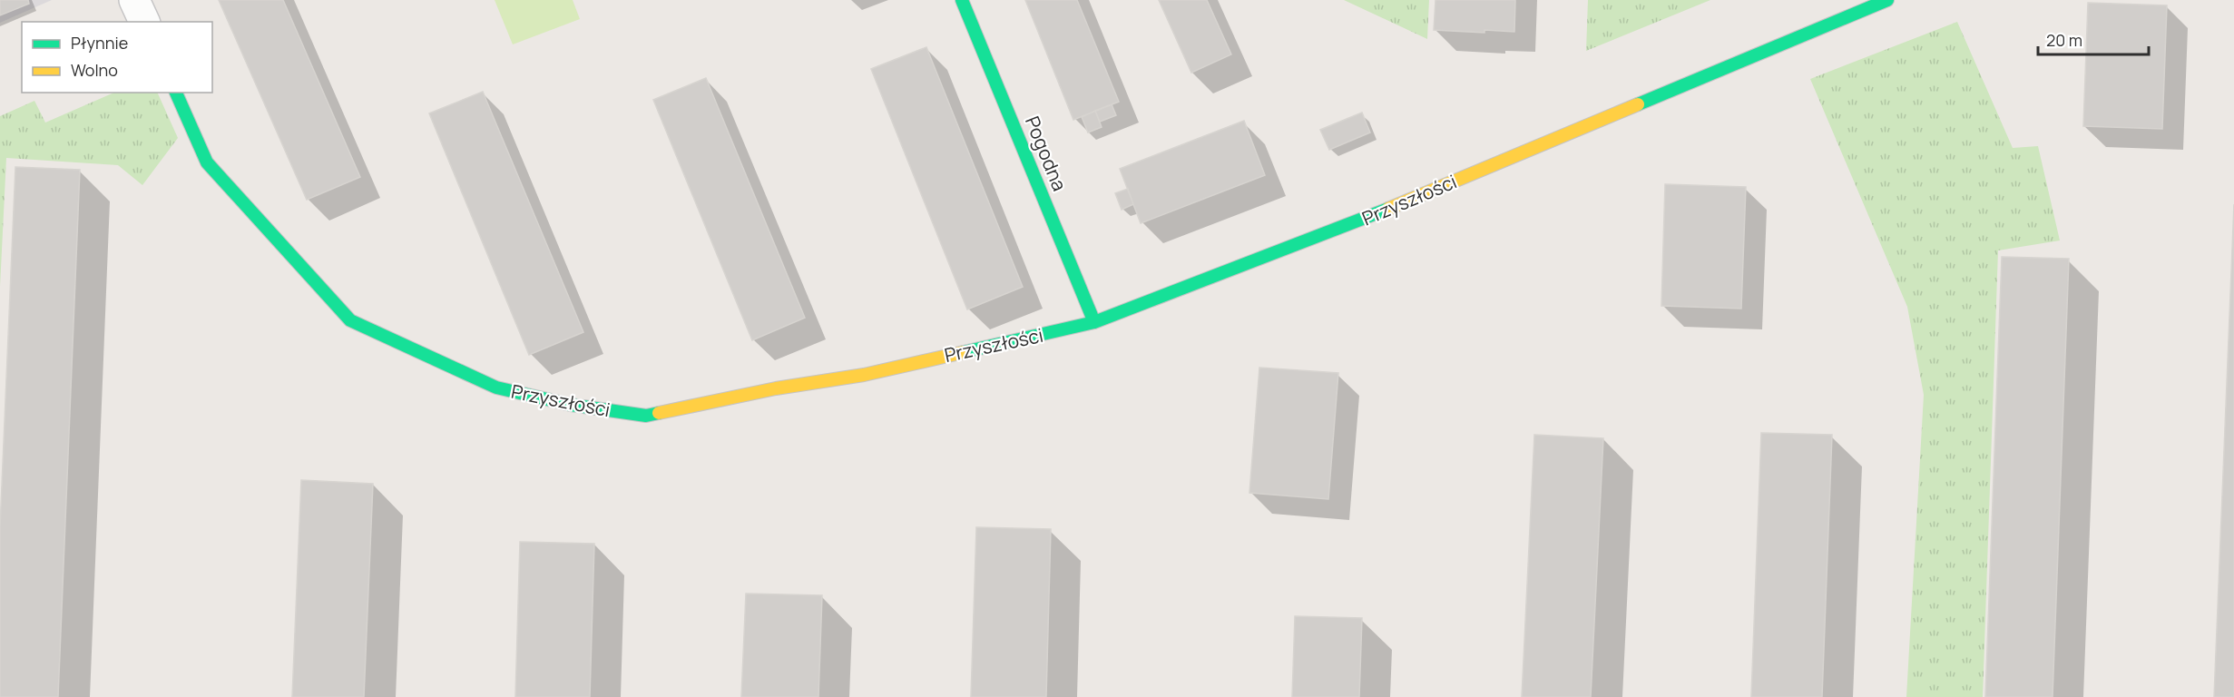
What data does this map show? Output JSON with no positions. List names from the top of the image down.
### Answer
{
  "streets": {
    "street": ["Pogodna", "Przyszłości"]
  },
  "crossings": [
    ["Pogodna", "Przyszłości"]
  ],
  "legend": ["Płynnie", "Wolno"],
  "scale_bar": "20 m"
}
